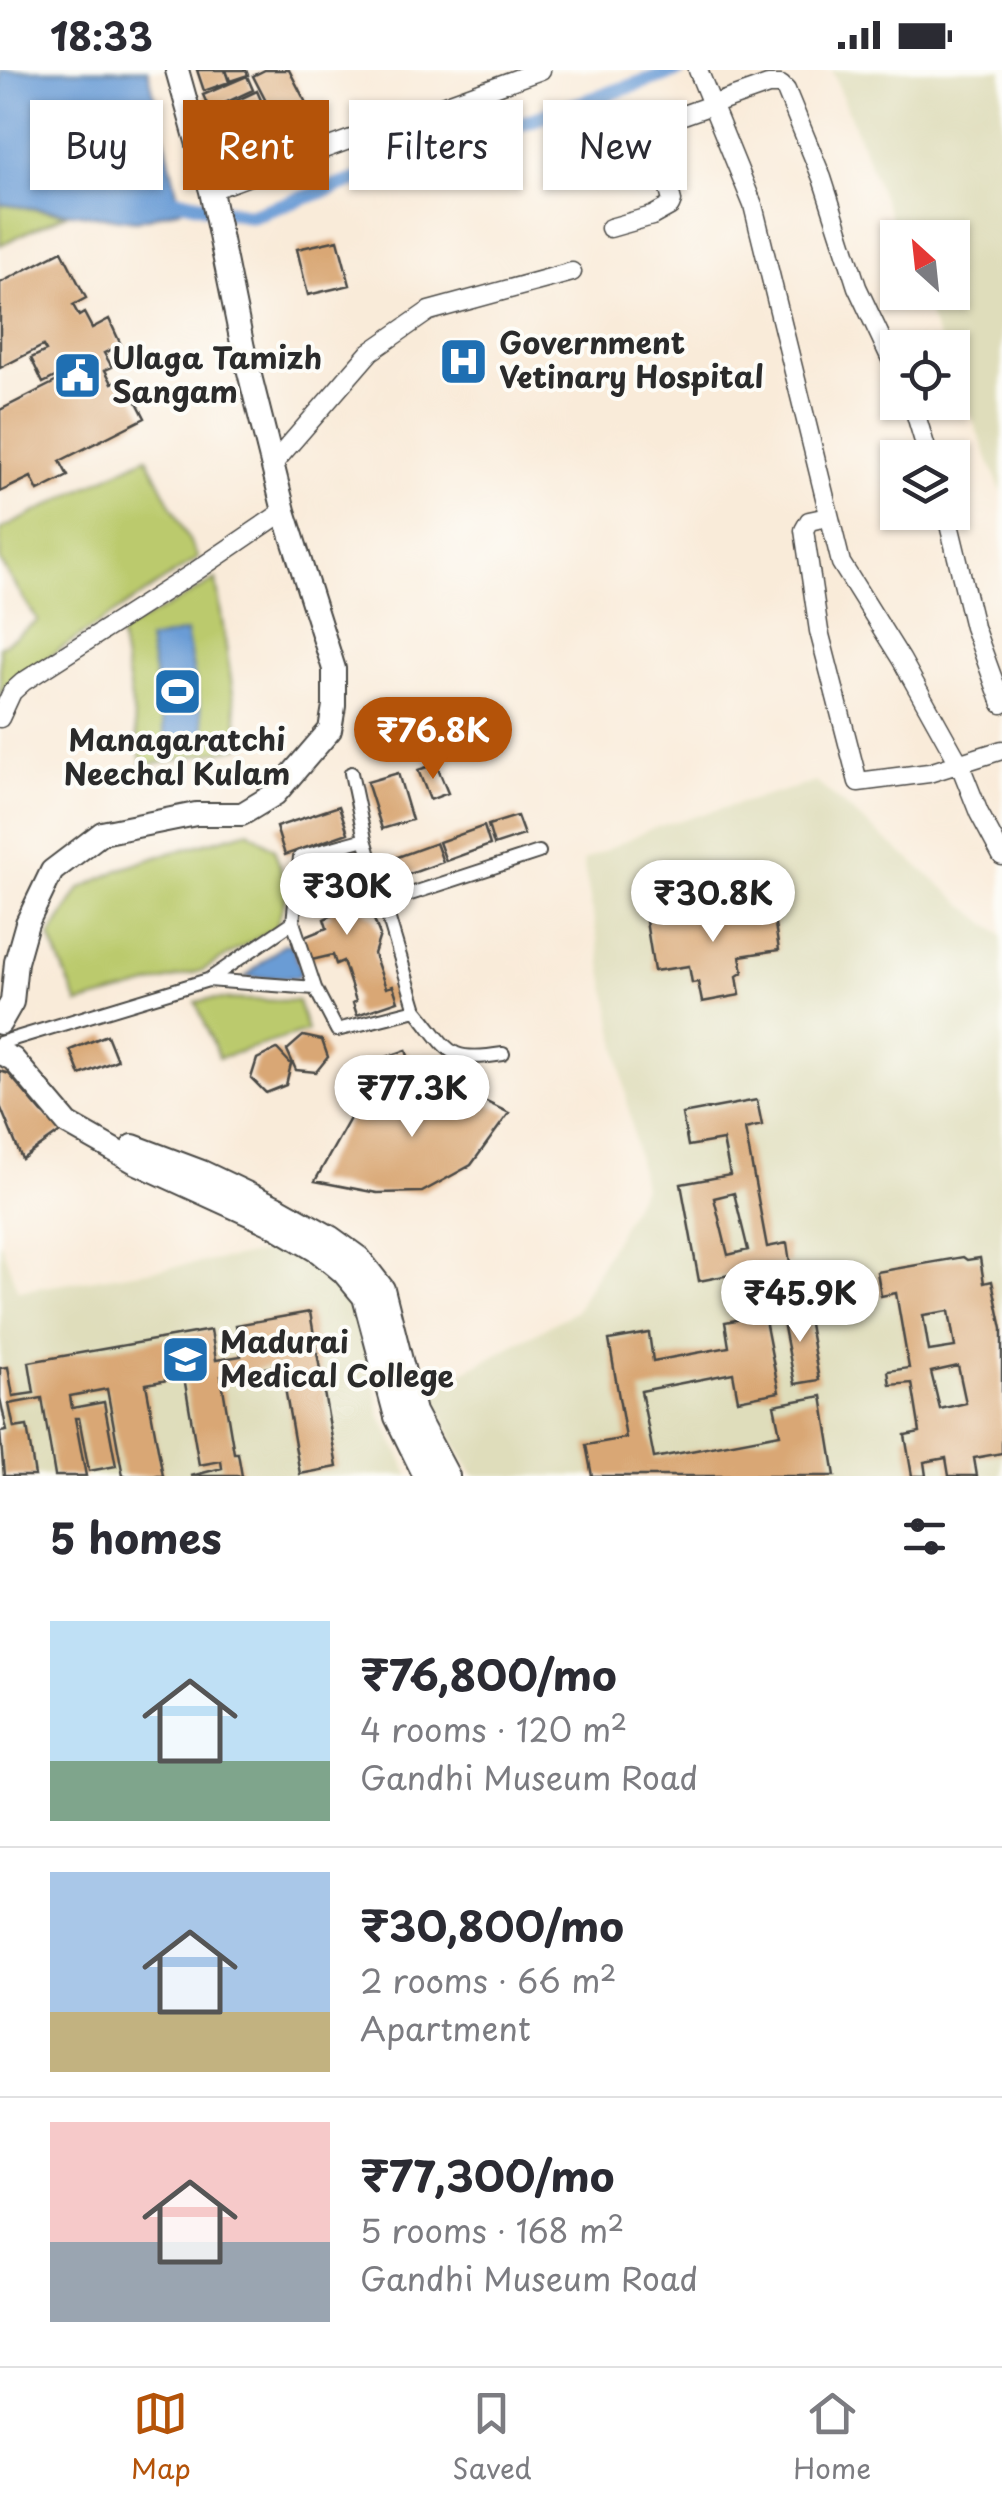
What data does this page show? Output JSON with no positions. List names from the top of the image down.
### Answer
{
  "places": {
    "hospital": ["Government Vetinary Hospital"],
    "public building": ["Ulaga Tamizh Sangam"],
    "sports": ["Managaratchi Neechal Kulam"],
    "school or university": ["Madurai Medical College"]
  },
  "north": "top left",
  "page": {
    "status": "18:33",
    "chip": [
      "Buy",
      "Rent",
      "Filters",
      "New"
    ],
    "price": [
      "₹76.8K",
      "₹30K",
      "₹30.8K",
      "₹77.3K",
      "₹45.9K"
    ],
    "heading": "5 homes",
    "list": [
      {
        "name": "₹76,800/mo",
        "note": "4 rooms · 120 m² · Gandhi Museum Road"
      },
      {
        "name": "₹30,800/mo",
        "note": "2 rooms · 66 m² · Apartment"
      },
      {
        "name": "₹77,300/mo",
        "note": "5 rooms · 168 m² · Gandhi Museum Road"
      }
    ],
    "tabs": ["Map", "Saved", "Home"]
  }
}
